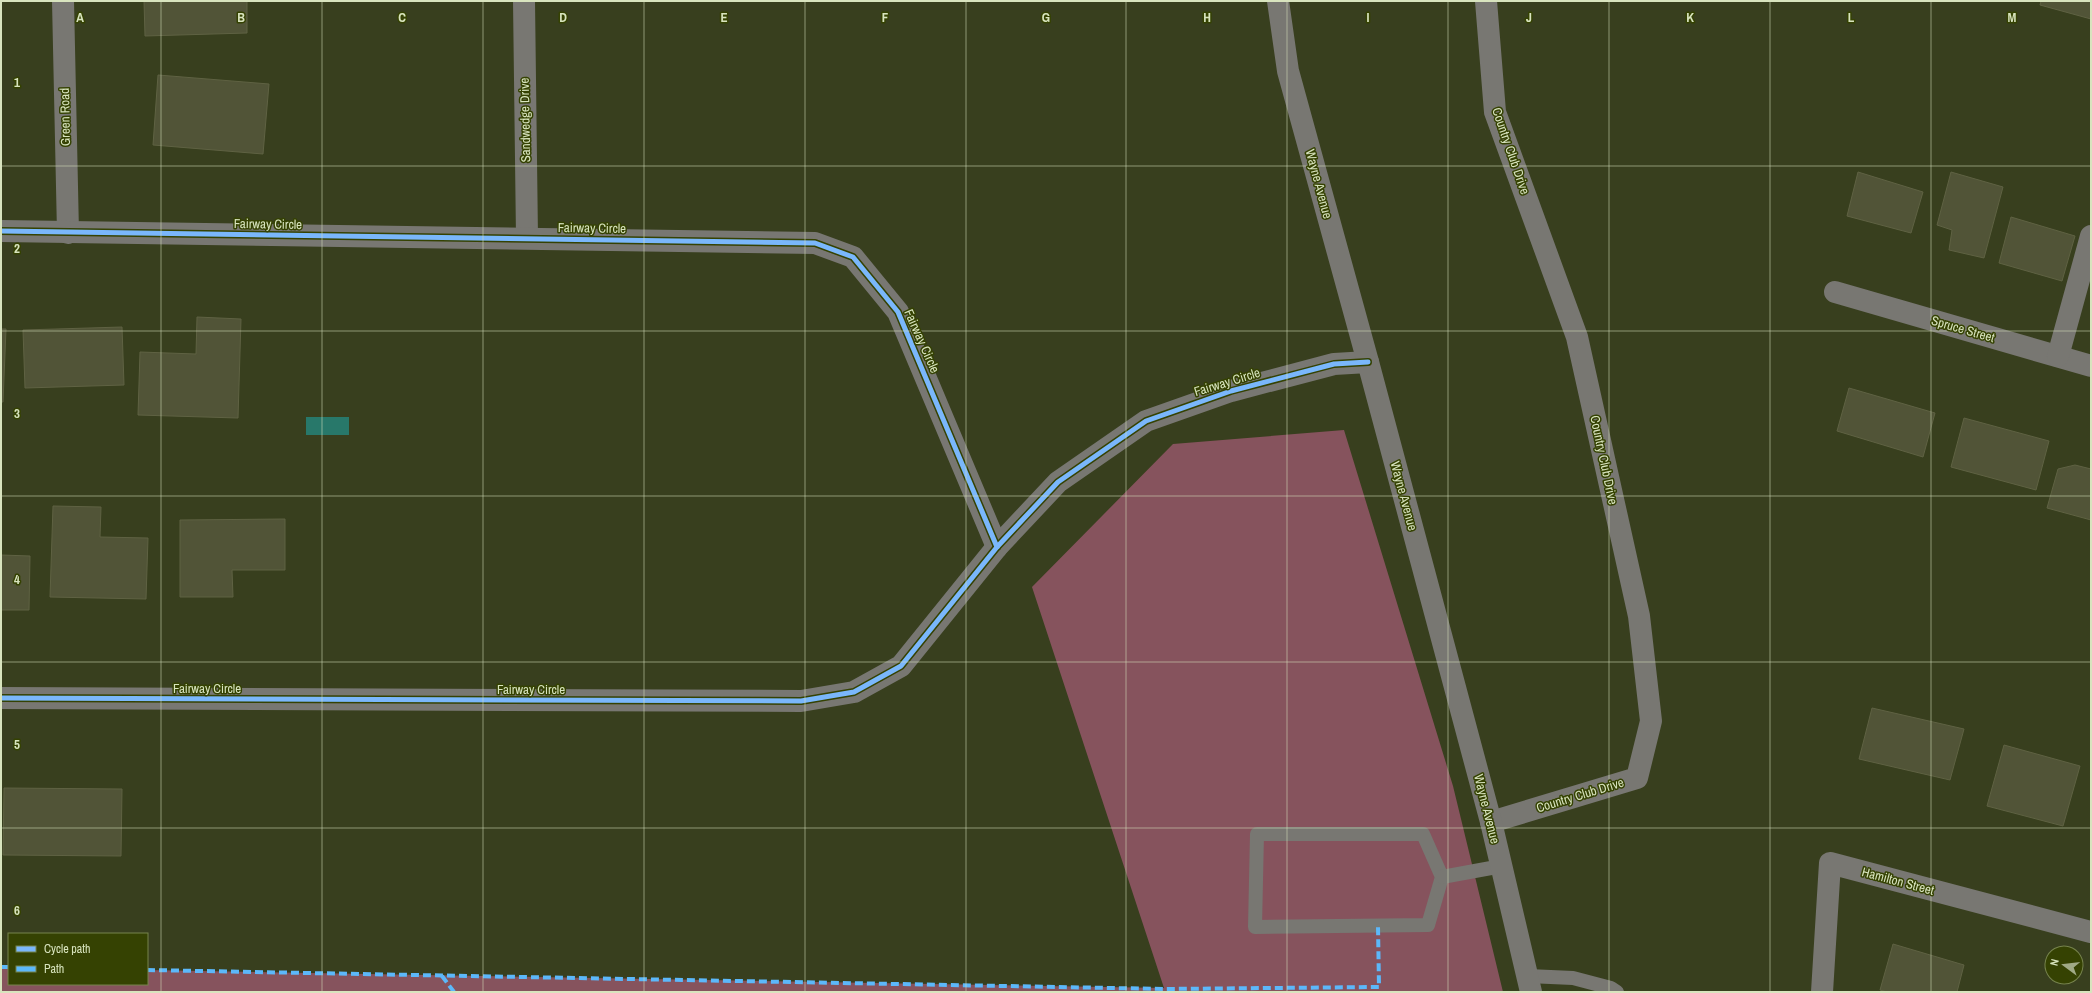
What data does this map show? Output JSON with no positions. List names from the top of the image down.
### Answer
{
  "streets": {
    "street": [
      "Green Road",
      "Sandwedge Drive",
      "Country Club Drive",
      "Wayne Avenue",
      "Fairway Circle",
      "Spruce Street",
      "Hamilton Street"
    ]
  },
  "crossings": [
    ["Green Road", "Fairway Circle"],
    ["Sandwedge Drive", "Fairway Circle"],
    ["Country Club Drive", "Wayne Avenue"],
    ["Wayne Avenue", "Fairway Circle"]
  ],
  "legend": ["Cycle path", "Path"],
  "north": "left",
  "grid": {
    "columns": [
      "A",
      "B",
      "C",
      "D",
      "E",
      "F",
      "G",
      "H",
      "I",
      "J",
      "K",
      "L",
      "M"
    ],
    "rows": [
      "1",
      "2",
      "3",
      "4",
      "5",
      "6"
    ]
  }
}
